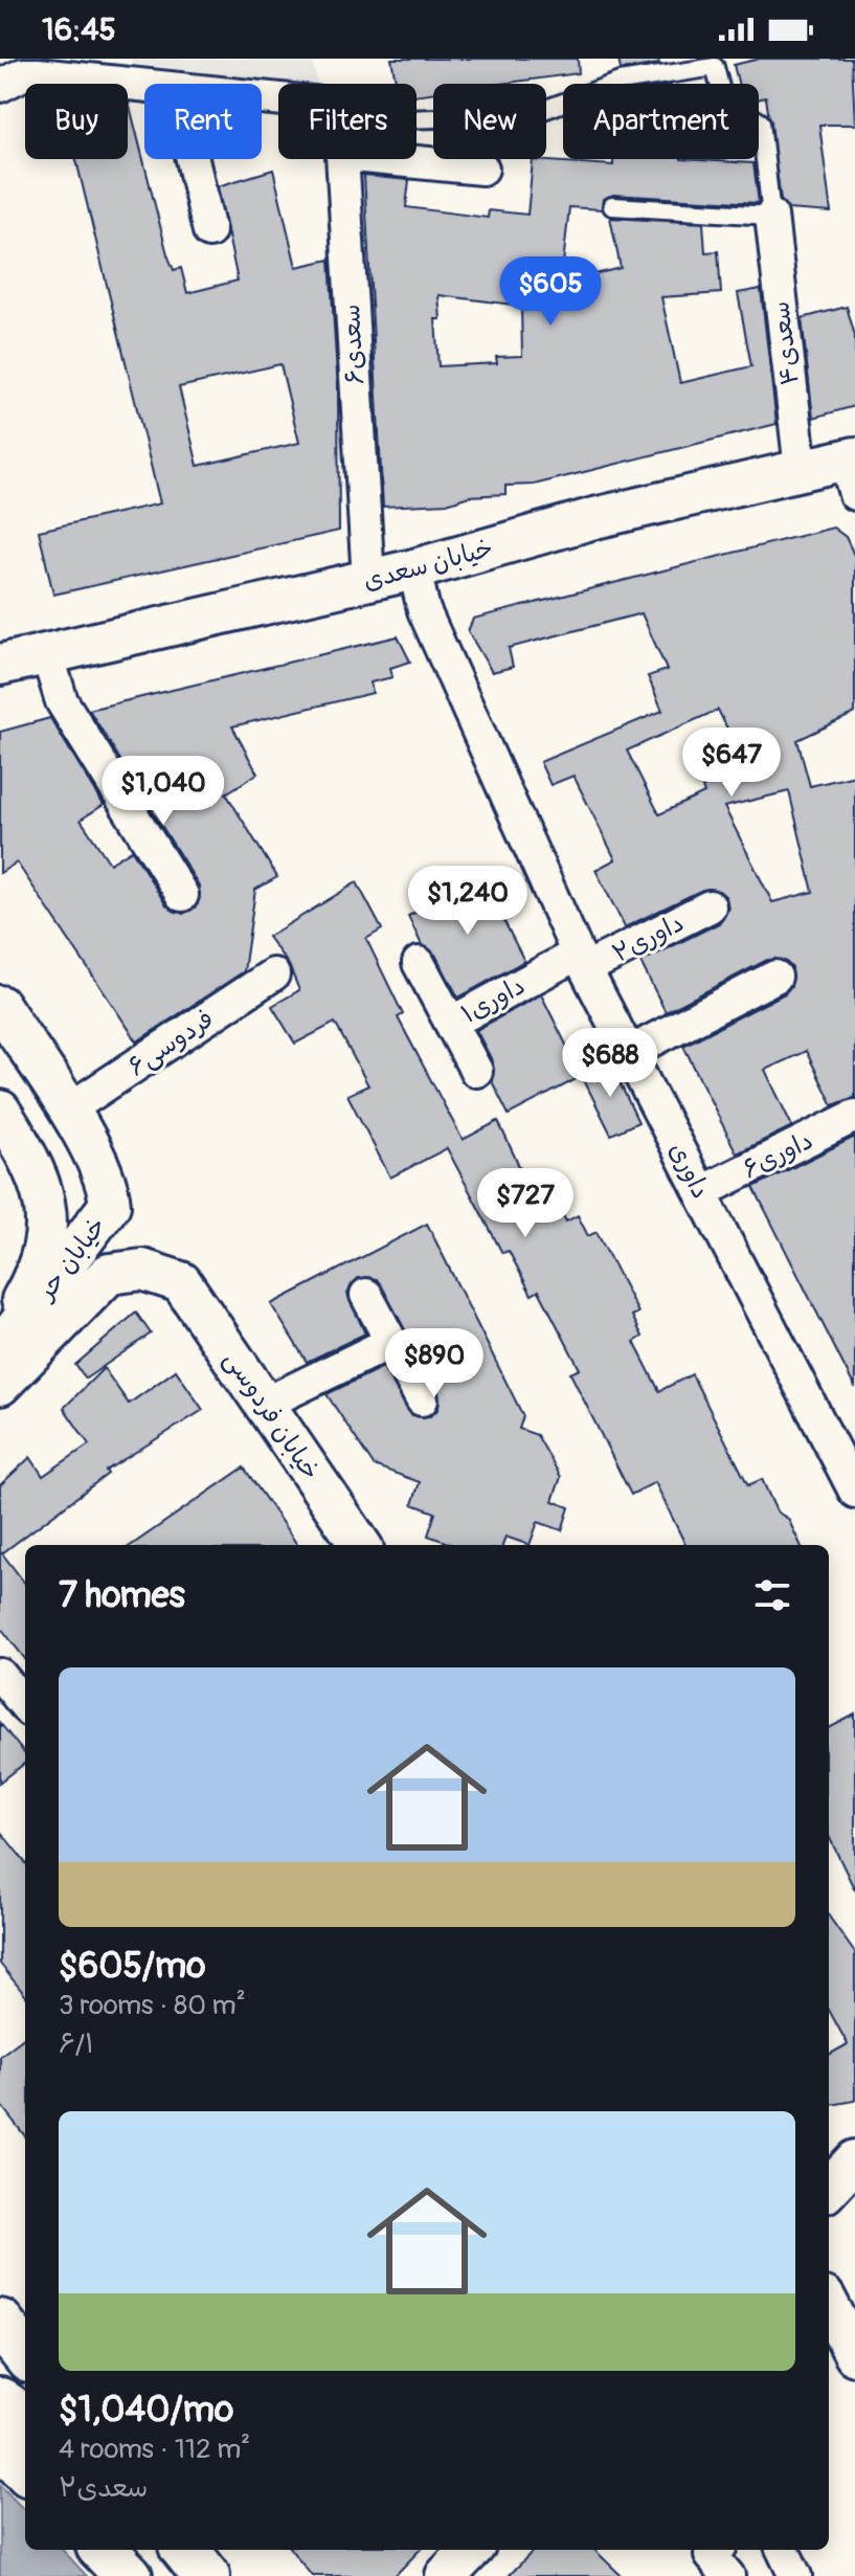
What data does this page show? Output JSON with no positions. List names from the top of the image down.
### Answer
{
  "streets": {
    "street": [
      "سعدی۴",
      "سعدی۶",
      "خیابان سعدی",
      "داوری۲",
      "داوری۱",
      "فردوسی۶",
      "داوری۶",
      "داوری",
      "خیابان حر",
      "خیابان فردوسی"
    ]
  },
  "crossings": [
    ["سعدی۴", "خیابان سعدی"],
    ["سعدی۶", "خیابان سعدی"],
    ["خیابان سعدی", "داوری"],
    ["داوری۲", "داوری۱"],
    ["داوری۲", "داوری"],
    ["داوری۱", "داوری"],
    ["فردوسی۶", "خیابان حر"],
    ["داوری۶", "داوری"]
  ],
  "page": {
    "status": "16:45",
    "chip": [
      "Buy",
      "Rent",
      "Filters",
      "New",
      "Apartment"
    ],
    "price": [
      "$605",
      "$647",
      "$1,040",
      "$1,240",
      "$688",
      "$727",
      "$890"
    ],
    "heading": "7 homes",
    "list": [
      {
        "name": "$605/mo",
        "note": "3 rooms · 80 m² · ۶/۱"
      },
      {
        "name": "$1,040/mo",
        "note": "4 rooms · 112 m² · سعدی۲"
      }
    ]
  }
}
